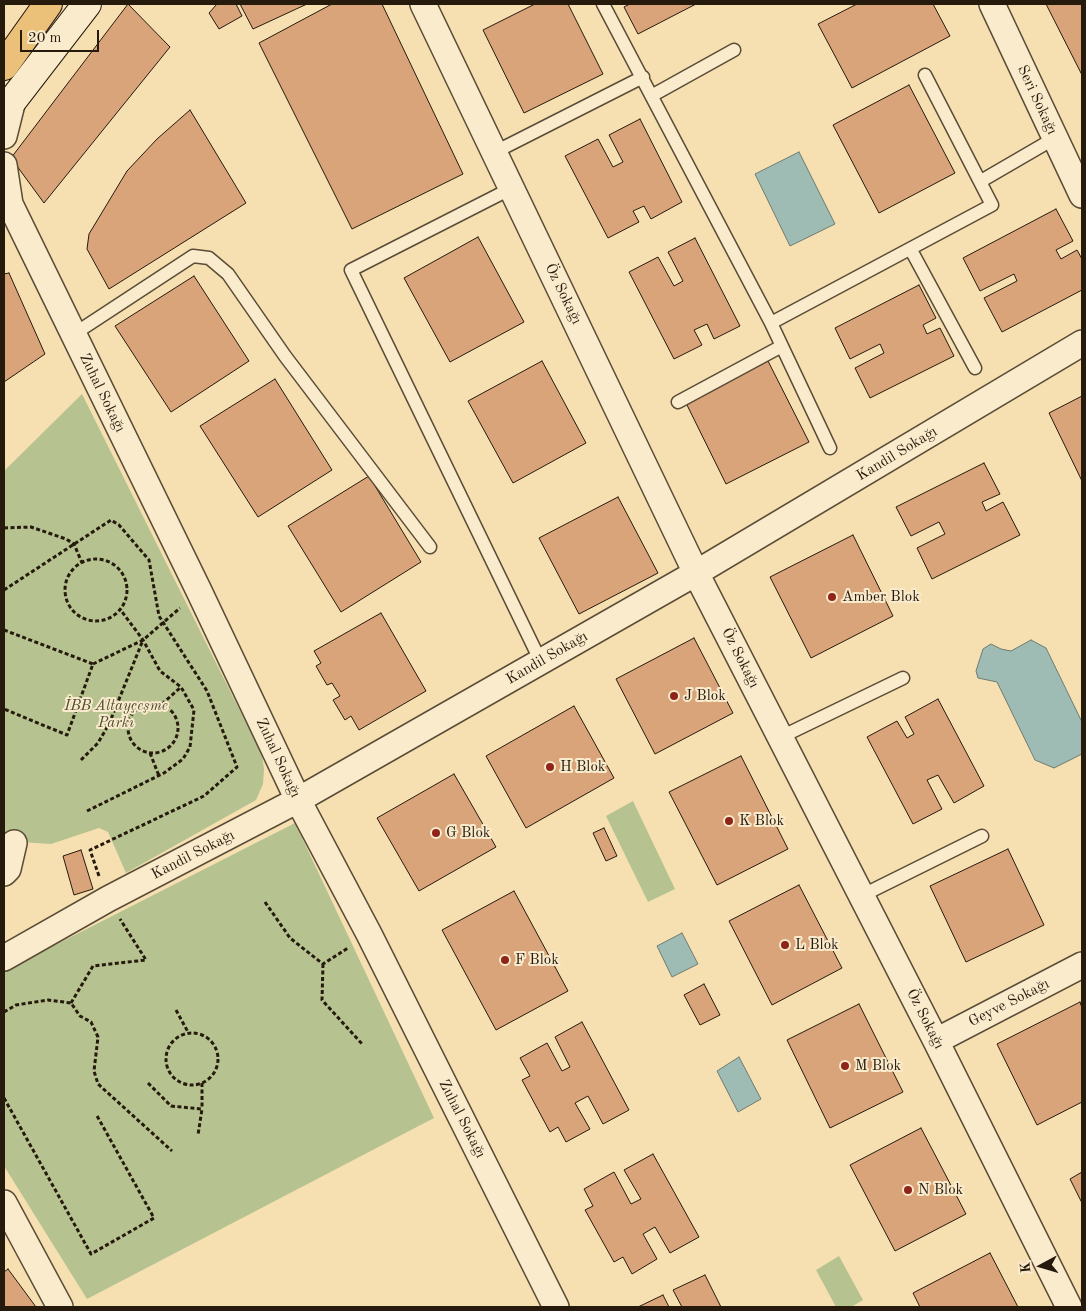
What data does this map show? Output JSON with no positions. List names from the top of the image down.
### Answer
{
  "streets": {
    "street": [
      "Seri Sokağı",
      "Öz Sokağı",
      "Zuhal Sokağı",
      "Kandil Sokağı",
      "Geyve Sokağı"
    ]
  },
  "crossings": [
    ["Öz Sokağı", "Kandil Sokağı"],
    ["Öz Sokağı", "Geyve Sokağı"],
    ["Zuhal Sokağı", "Kandil Sokağı"]
  ],
  "parks": ["İBB Altayçeşme Parkı"],
  "places": [
    "Amber Blok",
    "J Blok",
    "H Blok",
    "K Blok",
    "G Blok",
    "L Blok",
    "F Blok",
    "M Blok",
    "N Blok"
  ],
  "scale_bar": "20 m",
  "north": "left"
}
